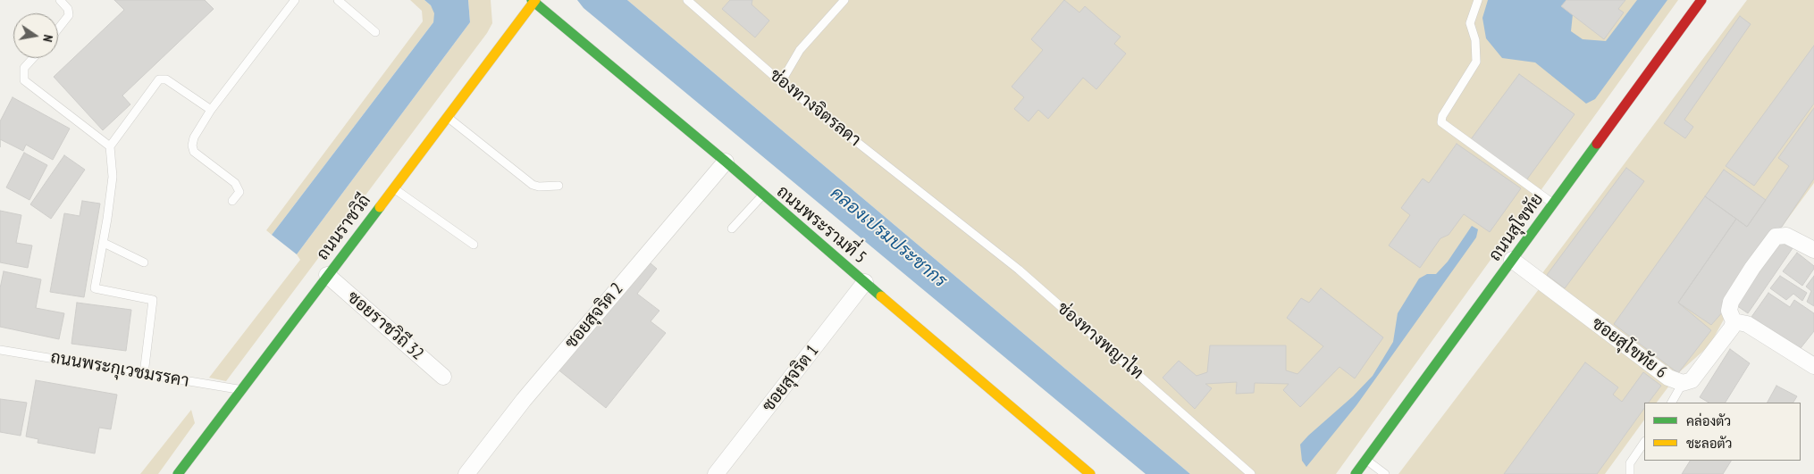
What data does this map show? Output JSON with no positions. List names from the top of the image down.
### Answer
{
  "streets": {
    "main road": ["ถนนพระรามที่ 5", "ถนนราชวิถี", "ถนนสุโขทัย"],
    "street": [
      "ซอยสุจริต 2",
      "ซอยราชวิถี 32",
      "ซอยสุโขทัย 6",
      "ซอยสุจริต 1"
    ],
    "lane": ["ช่องทางจิตรลดา", "ช่องทางพญาไท", "ถนนพระกุเวชมรรคา"]
  },
  "crossings": [
    ["ช่องทางจิตรลดา", "ช่องทางพญาไท"],
    ["ถนนพระรามที่ 5", "ถนนราชวิถี"],
    ["ถนนพระรามที่ 5", "ซอยสุจริต 2"],
    ["ถนนพระรามที่ 5", "ซอยสุจริต 1"],
    ["ถนนราชวิถี", "ซอยราชวิถี 32"],
    ["ถนนราชวิถี", "ถนนพระกุเวชมรรคา"],
    ["ถนนสุโขทัย", "ซอยสุโขทัย 6"]
  ],
  "water": ["คลองเปรมประชากร"],
  "legend": ["คล่องตัว", "ชะลอตัว"],
  "north": "right"
}
